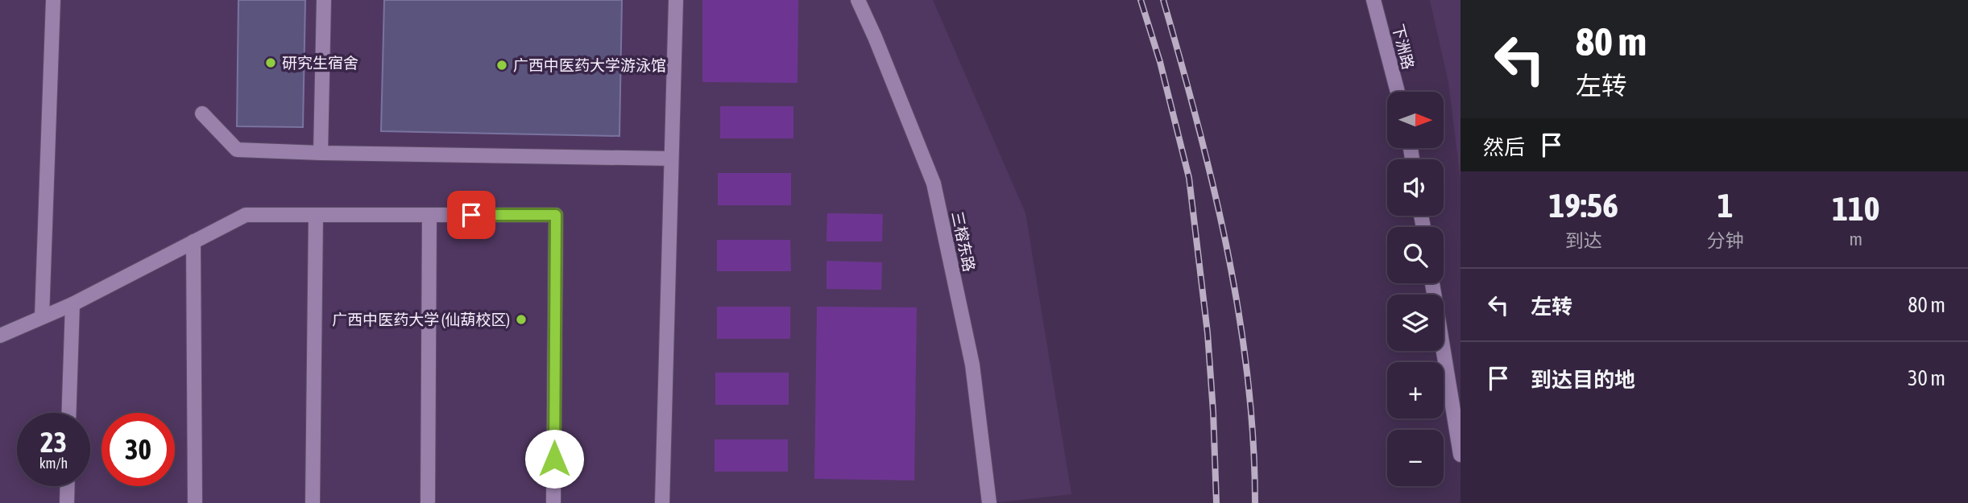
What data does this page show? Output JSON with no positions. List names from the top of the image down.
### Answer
{
  "streets": {
    "street": ["下洲路", "三榕东路"]
  },
  "places": ["研究生宿舍", "广西中医药大学游泳馆", "广西中医药大学 (仙葫校区)"],
  "north": "right",
  "page": {
    "turn": ["80 m", "左转"],
    "map_buttons": ["+", "−"],
    "then": "然后",
    "eta": [
      "19:56",
      "到达",
      "1",
      "分钟",
      "110",
      "m"
    ],
    "list": [
      {
        "name": "左转",
        "value": "80 m"
      },
      {
        "name": "到达目的地",
        "value": "30 m"
      }
    ],
    "speed": "23 km/h",
    "limit": "30"
  }
}
